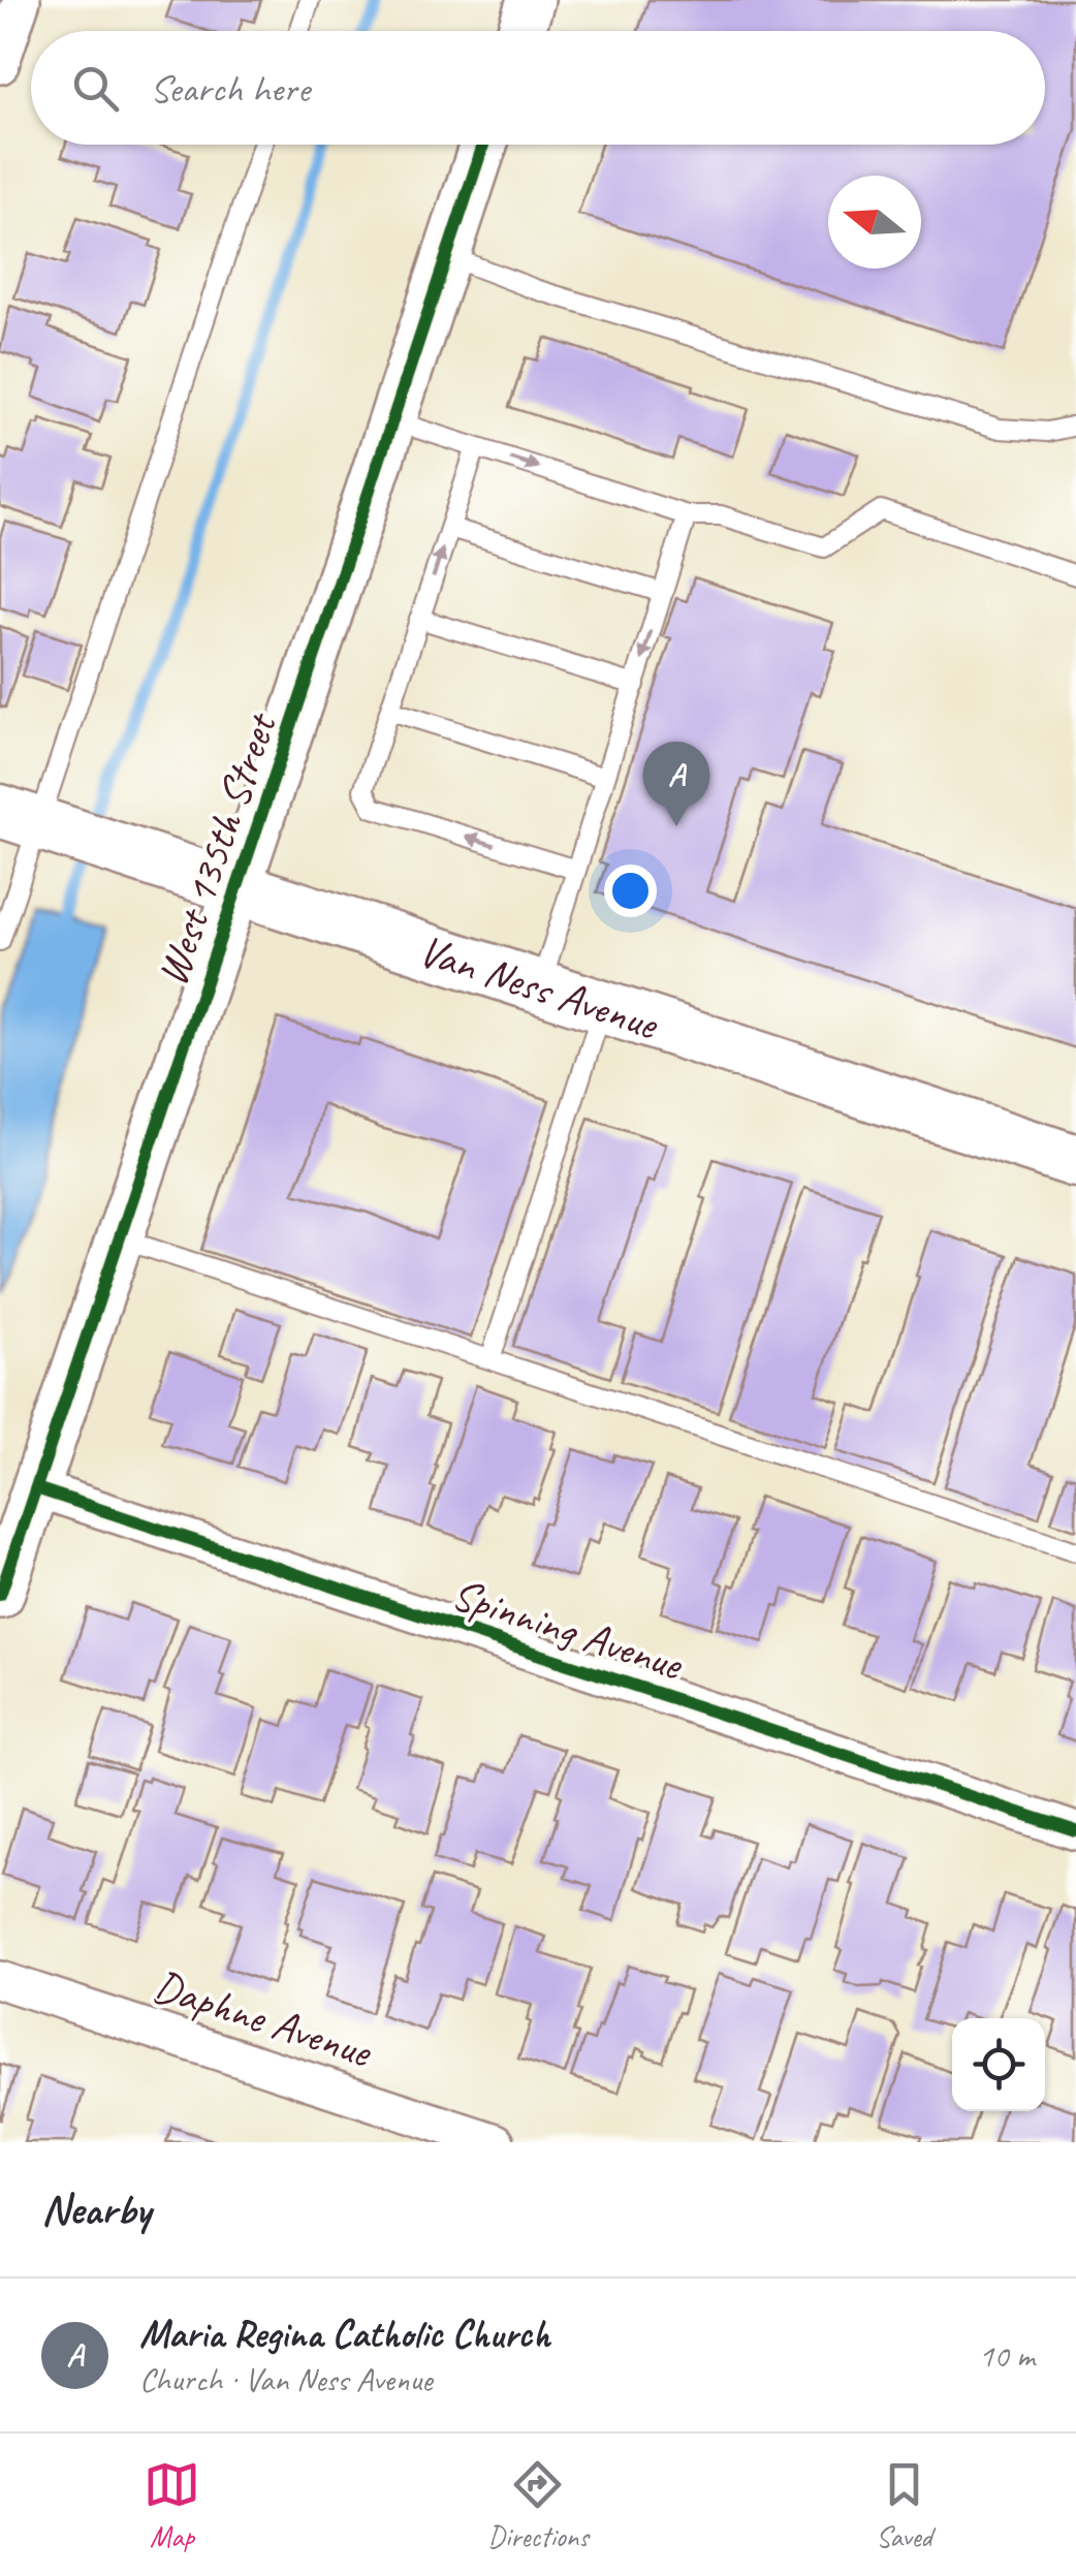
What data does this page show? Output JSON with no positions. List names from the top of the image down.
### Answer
{
  "streets": {
    "main road": ["Van Ness Avenue"],
    "street": ["West 135th Street", "Spinning Avenue", "Daphne Avenue"]
  },
  "crossings": [
    ["West 135th Street", "Van Ness Avenue"],
    ["West 135th Street", "Spinning Avenue"]
  ],
  "north": "left",
  "page": {
    "search": "Search here",
    "pins": "A",
    "heading": "Nearby",
    "list": [
      {
        "mark": "A",
        "name": "Maria Regina Catholic Church",
        "note": "Church · Van Ness Avenue",
        "value": "10 m"
      }
    ],
    "nav": ["Map", "Directions", "Saved"]
  }
}
